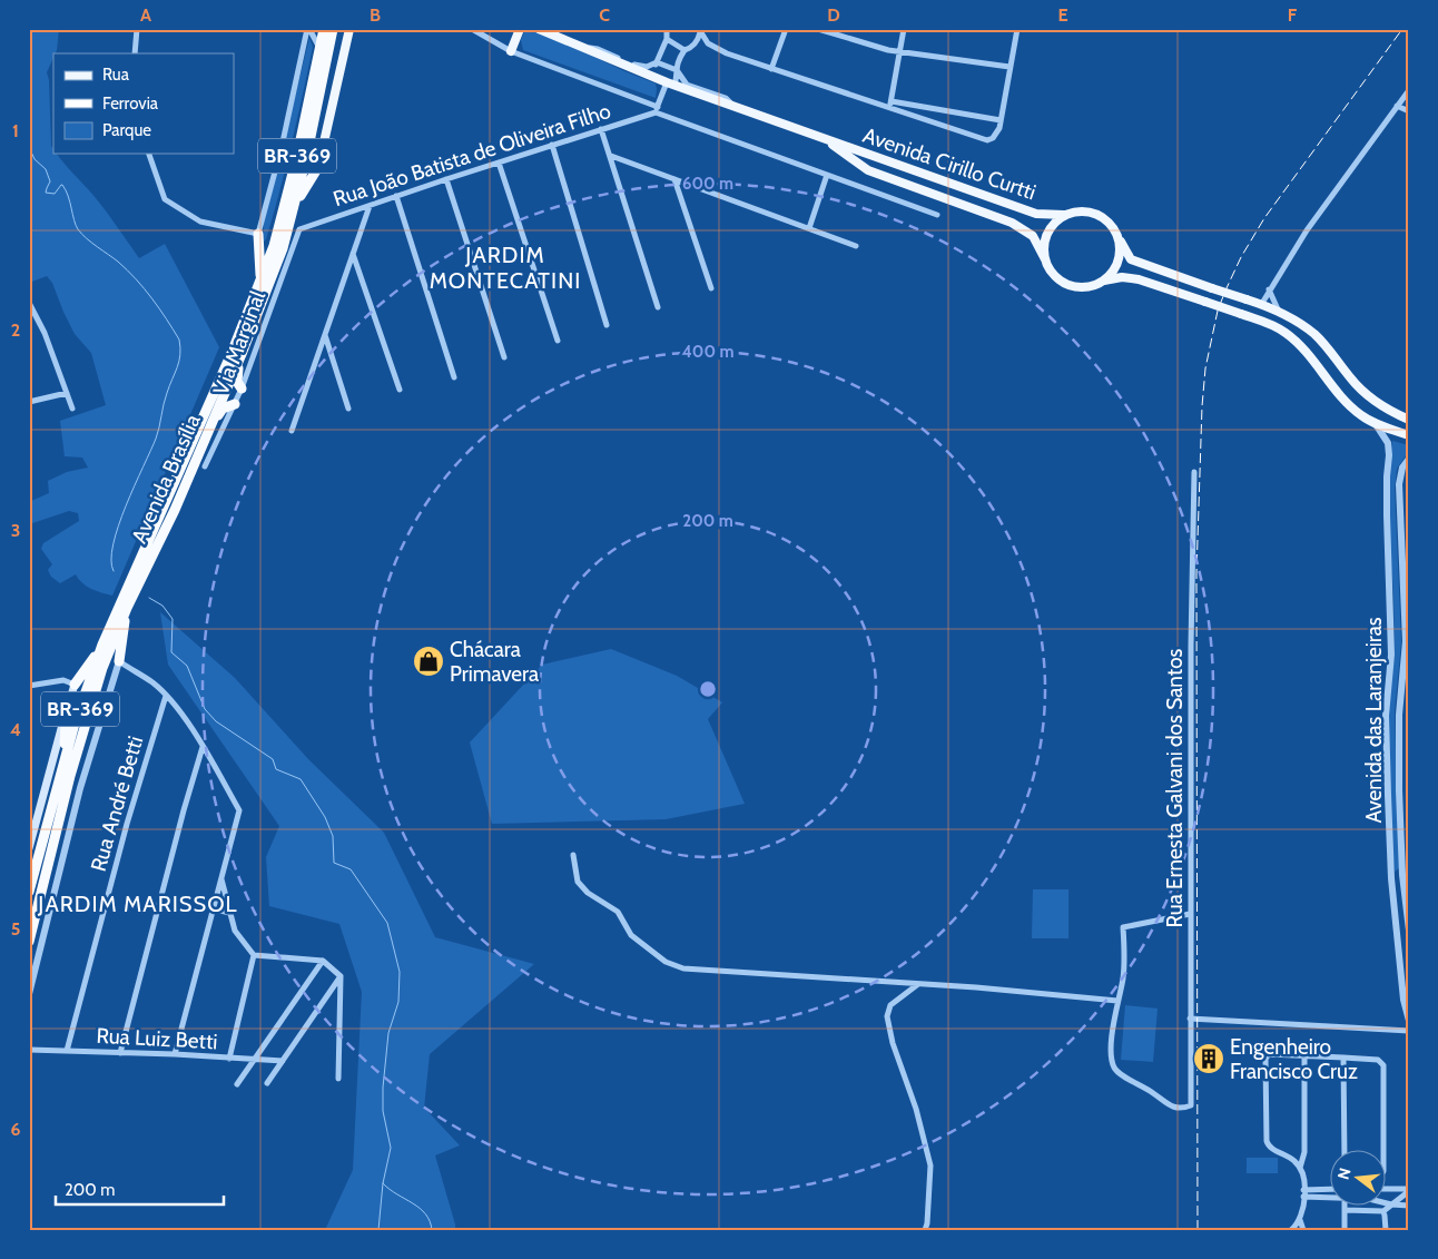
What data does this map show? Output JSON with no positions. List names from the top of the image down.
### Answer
{
  "streets": {
    "highway": ["BR-369", "Avenida Brasília"],
    "main road": ["Avenida Cirillo Curtti"],
    "street": [
      "Rua João Batista de Oliveira Filho",
      "Via Marginal",
      "Avenida das Laranjeiras",
      "Rua Ernesta Galvani dos Santos",
      "Rua André Betti",
      "Rua Luiz Betti"
    ]
  },
  "crossings": [
    ["Rua João Batista de Oliveira Filho", "Via Marginal"],
    ["Rua André Betti", "Rua Luiz Betti"]
  ],
  "districts": ["JARDIM MONTECATINI", "JARDIM MARISSOL"],
  "places": {
    "shop": ["Chácara Primavera"],
    "building": ["Engenheiro Francisco Cruz"]
  },
  "legend": ["Rua", "Ferrovia", "Parque"],
  "scale_bar": "200 m",
  "north": "left",
  "grid": {
    "columns": [
      "A",
      "B",
      "C",
      "D",
      "E",
      "F"
    ],
    "rows": [
      "1",
      "2",
      "3",
      "4",
      "5",
      "6"
    ]
  },
  "rings": ["600 m", "400 m", "200 m"]
}
